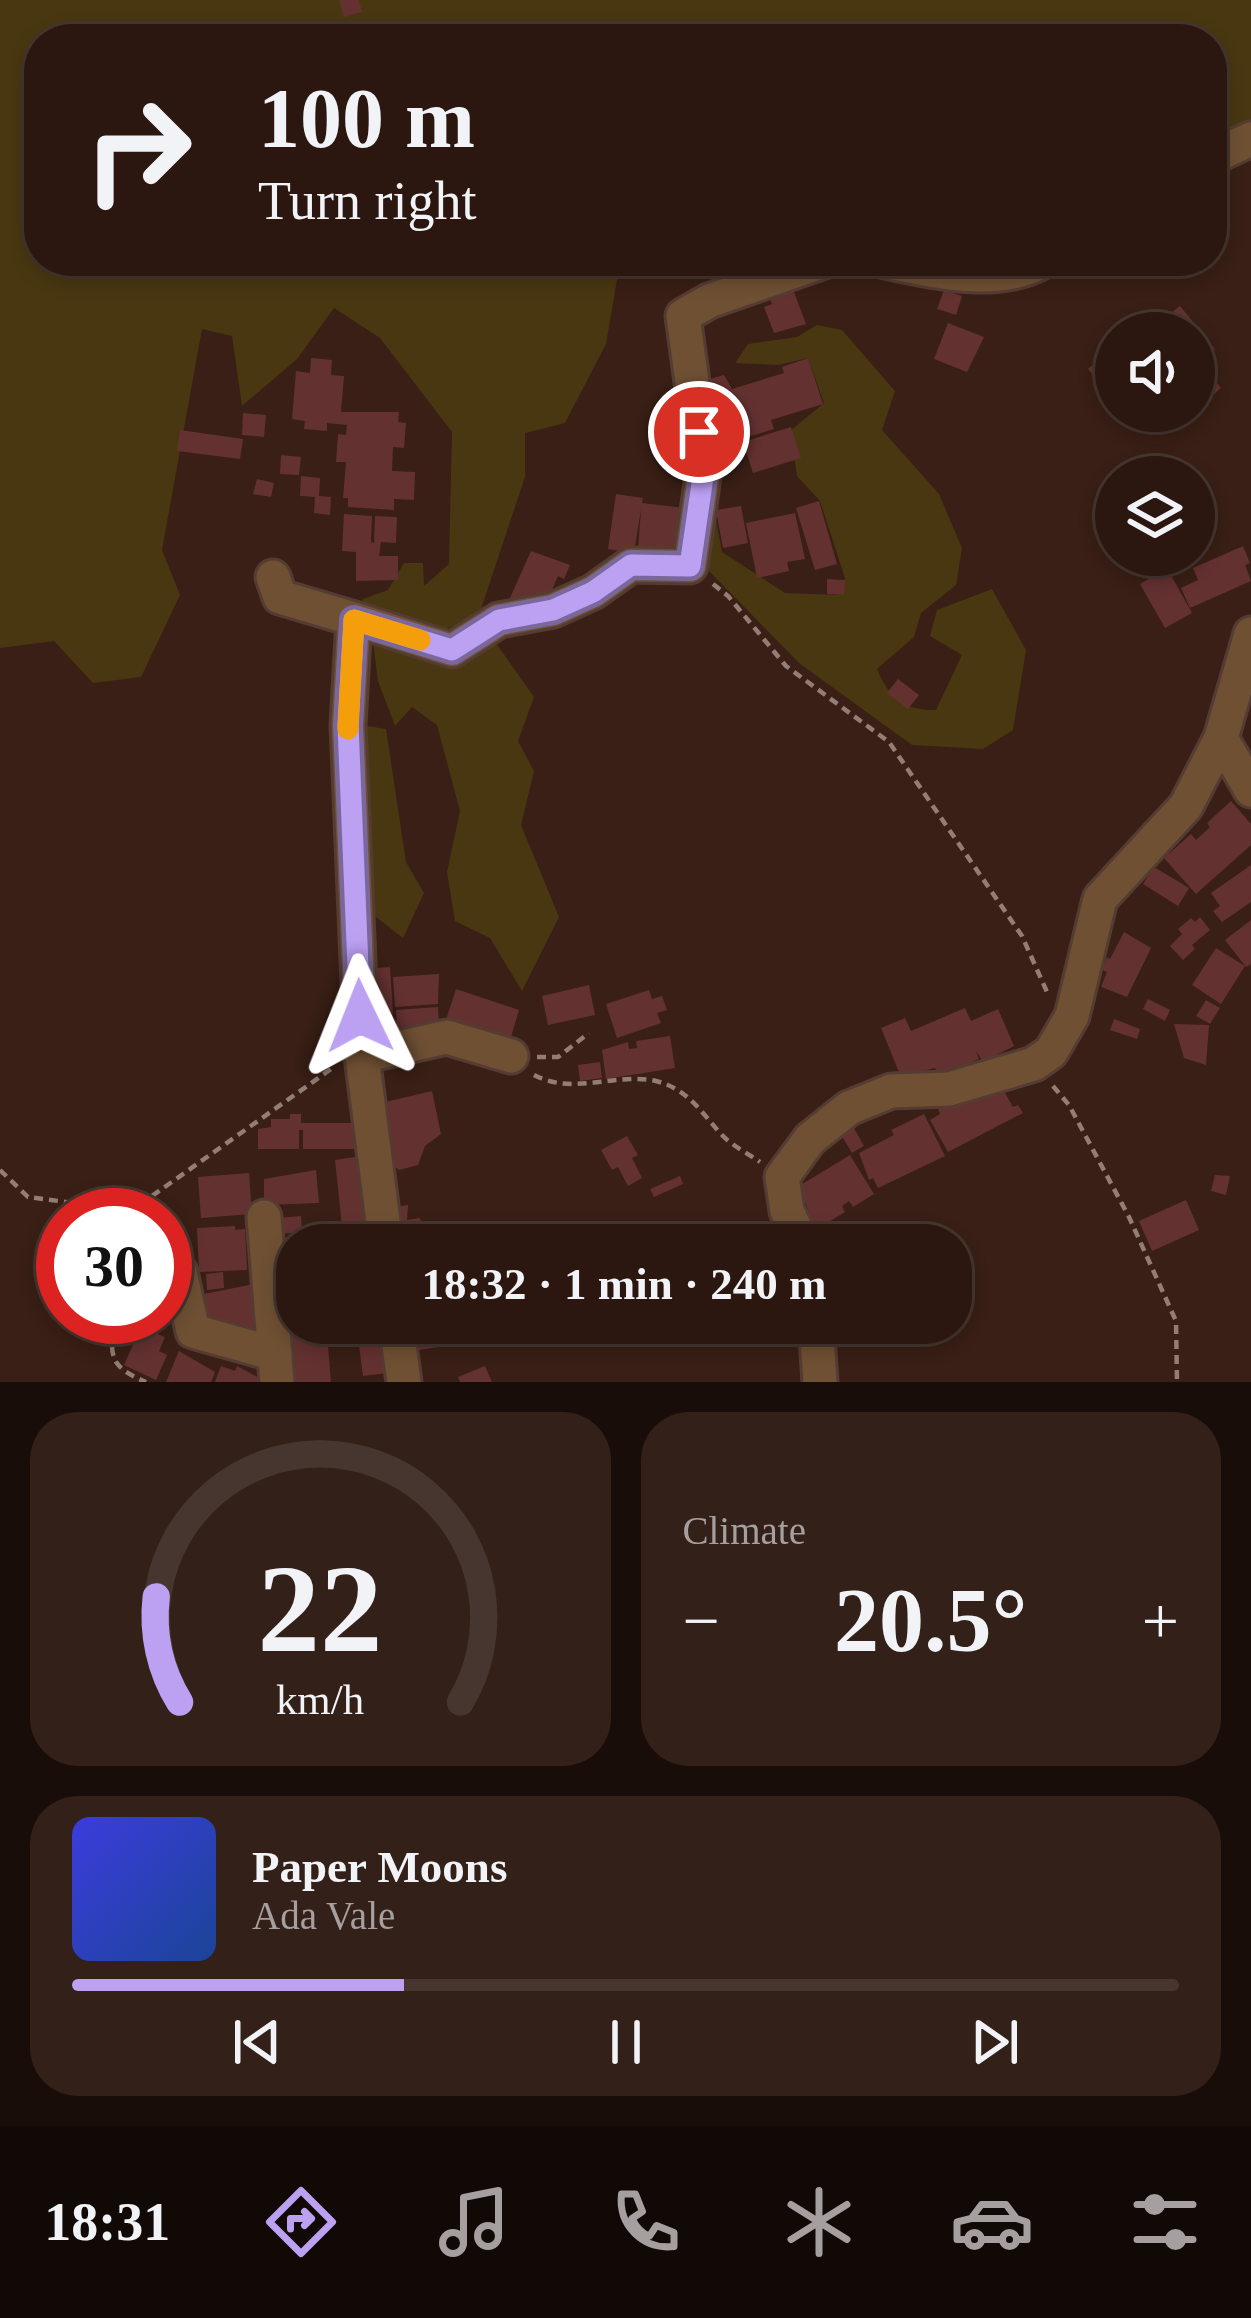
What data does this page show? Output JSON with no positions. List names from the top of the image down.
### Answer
{
  "page": {
    "turn": ["100 m", "Turn right"],
    "limit": "30",
    "trip": "18:32 · 1 min · 240 m",
    "tile": "Climate",
    "heat": ["−", "20.5°", "+"],
    "song": ["Paper Moons", "Ada Vale"],
    "tabs": "18:31",
    "gauge": ["22", "km/h"]
  }
}
